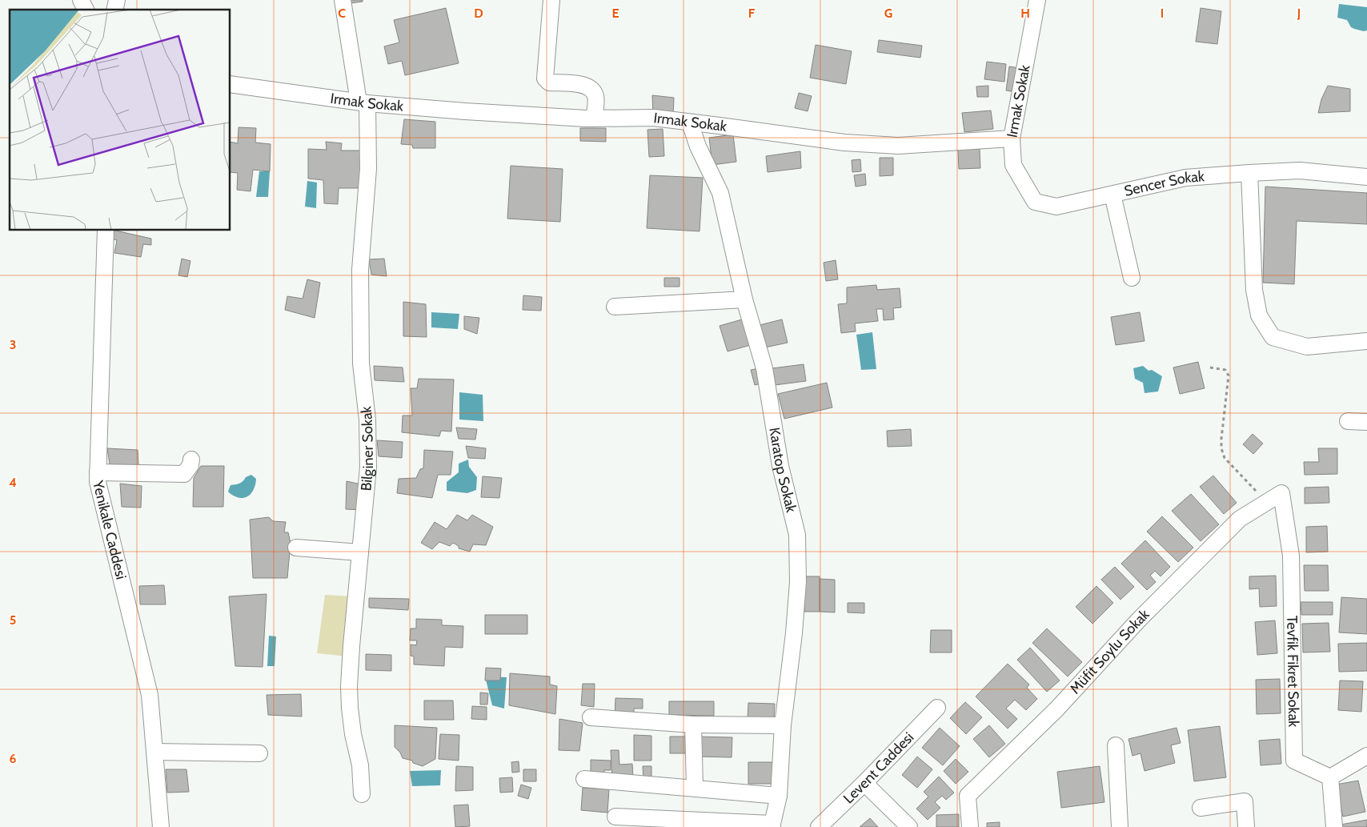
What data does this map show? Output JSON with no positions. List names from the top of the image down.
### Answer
{
  "streets": {
    "street": [
      "Irmak Sokak",
      "Sencer Sokak",
      "Bilginer Sokak",
      "Karatop Sokak",
      "Yenikale Caddesi",
      "Müfit Soylu Sokak",
      "Tevfik Fikret Sokak",
      "Levent Caddesi"
    ]
  },
  "crossings": [
    ["Irmak Sokak", "Sencer Sokak"],
    ["Irmak Sokak", "Bilginer Sokak"],
    ["Irmak Sokak", "Karatop Sokak"],
    ["Müfit Soylu Sokak", "Tevfik Fikret Sokak"]
  ],
  "grid": {
    "columns": [
      "C",
      "D",
      "E",
      "F",
      "G",
      "H",
      "I",
      "J"
    ],
    "rows": [
      "3",
      "4",
      "5",
      "6"
    ]
  }
}
